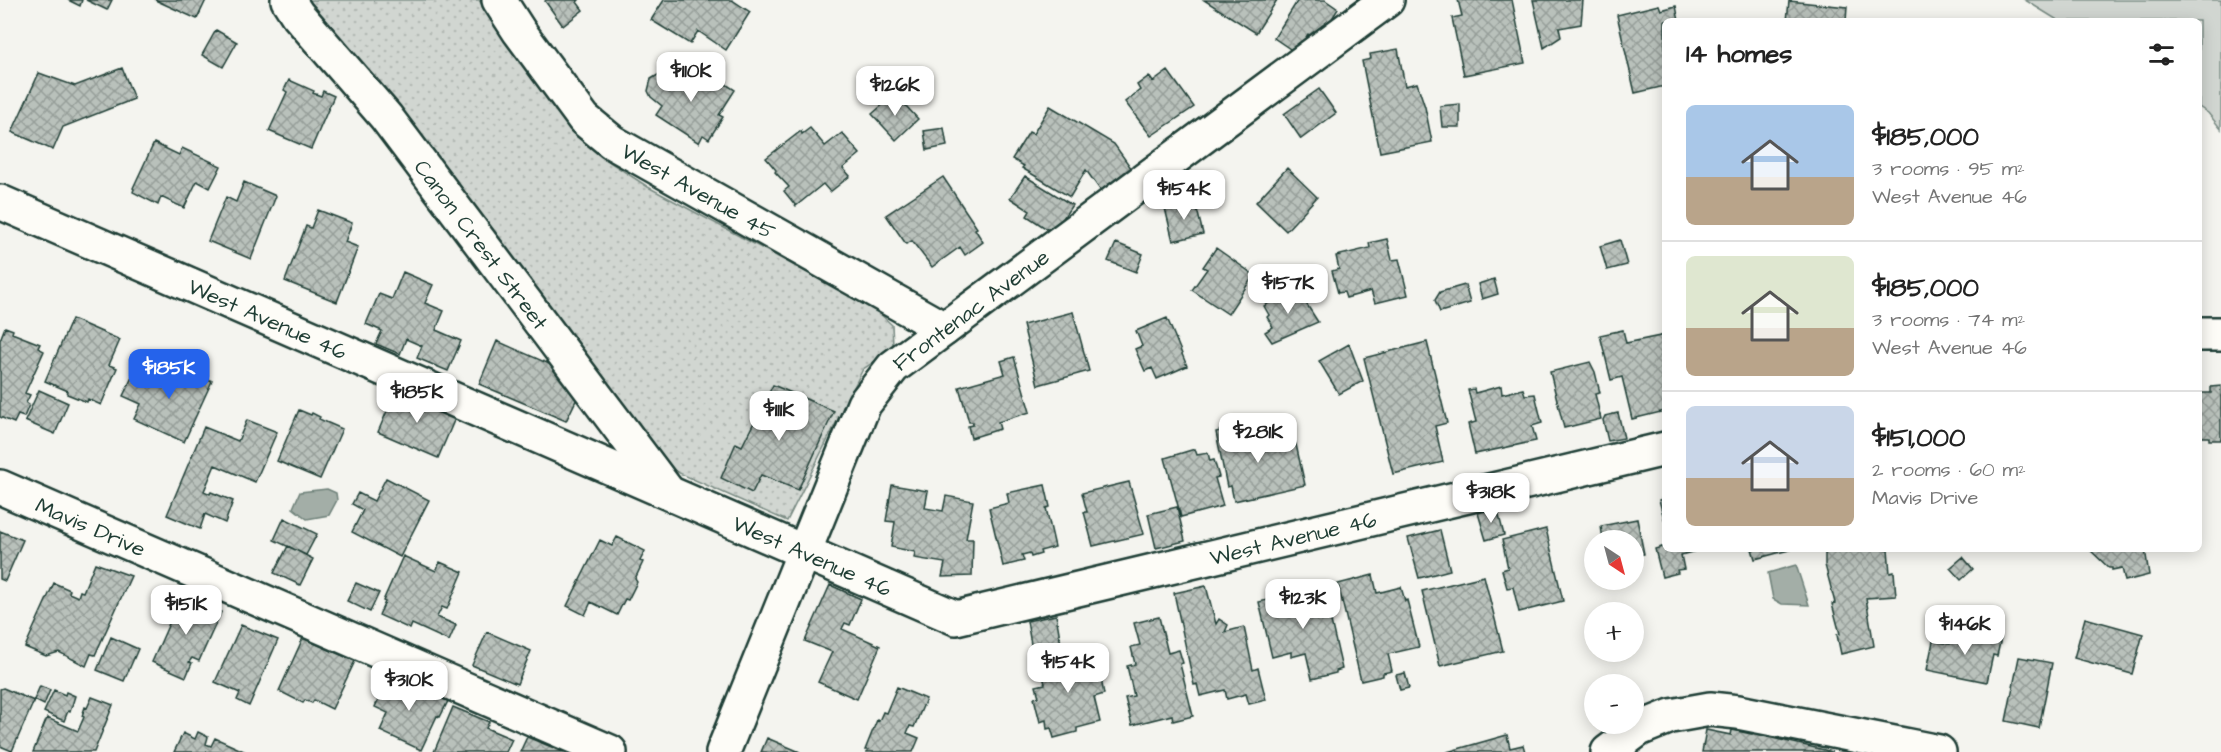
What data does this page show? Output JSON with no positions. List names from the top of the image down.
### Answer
{
  "streets": {
    "street": [
      "West Avenue 45",
      "Canon Crest Street",
      "Frontenac Avenue",
      "West Avenue 46",
      "Mavis Drive"
    ]
  },
  "crossings": [
    ["West Avenue 45", "Frontenac Avenue"],
    ["Canon Crest Street", "West Avenue 46"],
    ["Frontenac Avenue", "West Avenue 46"]
  ],
  "north": "bottom right",
  "page": {
    "heading": "14 homes",
    "price": [
      "$110K",
      "$126K",
      "$154K",
      "$157K",
      "$185K",
      "$185K",
      "$111K",
      "$281K",
      "$318K",
      "$123K",
      "$151K",
      "$146K",
      "$154K",
      "$310K"
    ],
    "list": [
      {
        "name": "$185,000",
        "note": "3 rooms · 95 m² · West Avenue 46"
      },
      {
        "name": "$185,000",
        "note": "3 rooms · 74 m² · West Avenue 46"
      },
      {
        "name": "$151,000",
        "note": "2 rooms · 60 m² · Mavis Drive"
      }
    ],
    "map_buttons": ["+", "−"]
  }
}
